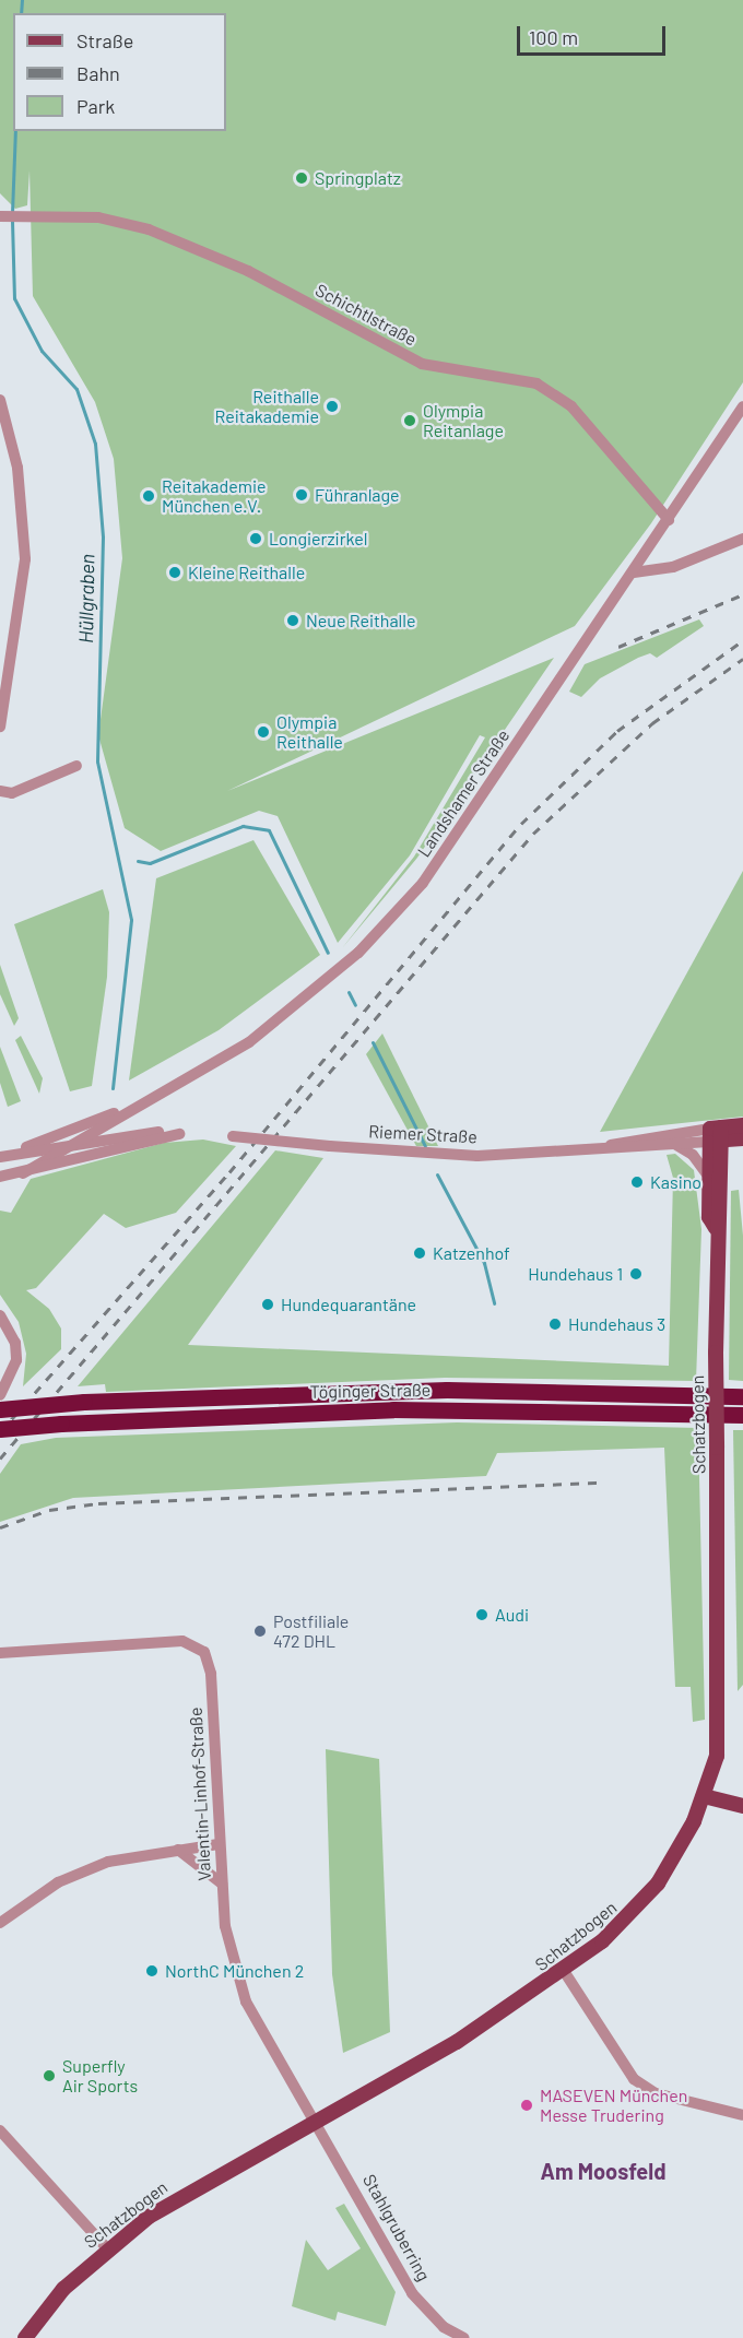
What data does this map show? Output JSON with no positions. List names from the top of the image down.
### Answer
{
  "streets": {
    "highway": ["Töginger Straße"],
    "main road": ["Riemer Straße", "Schatzbogen"],
    "street": [
      "Schichtlstraße",
      "Landshamer Straße",
      "Valentin-Linhof-Straße",
      "Stahlgruberring"
    ]
  },
  "crossings": [
    ["Schichtlstraße", "Landshamer Straße"],
    ["Riemer Straße", "Schatzbogen"],
    ["Schatzbogen", "Valentin-Linhof-Straße"],
    ["Schatzbogen", "Stahlgruberring"],
    ["Valentin-Linhof-Straße", "Stahlgruberring"]
  ],
  "districts": ["Am Moosfeld"],
  "water": ["Hüllgraben"],
  "places": [
    "Springplatz",
    "Reithalle Reitakademie",
    "Olympia Reitanlage",
    "Führanlage",
    "Reitakademie München e.V.",
    "Longierzirkel",
    "Kleine Reithalle",
    "Neue Reithalle",
    "Olympia Reithalle",
    "Kasino",
    "Katzenhof",
    "Hundehaus 1",
    "Hundequarantäne",
    "Hundehaus 3",
    "Audi",
    "Postfiliale 472 DHL",
    "NorthC München 2",
    "Superfly Air Sports",
    "MASEVEN München Messe Trudering"
  ],
  "legend": ["Straße", "Bahn", "Park"],
  "scale_bar": "100 m"
}
